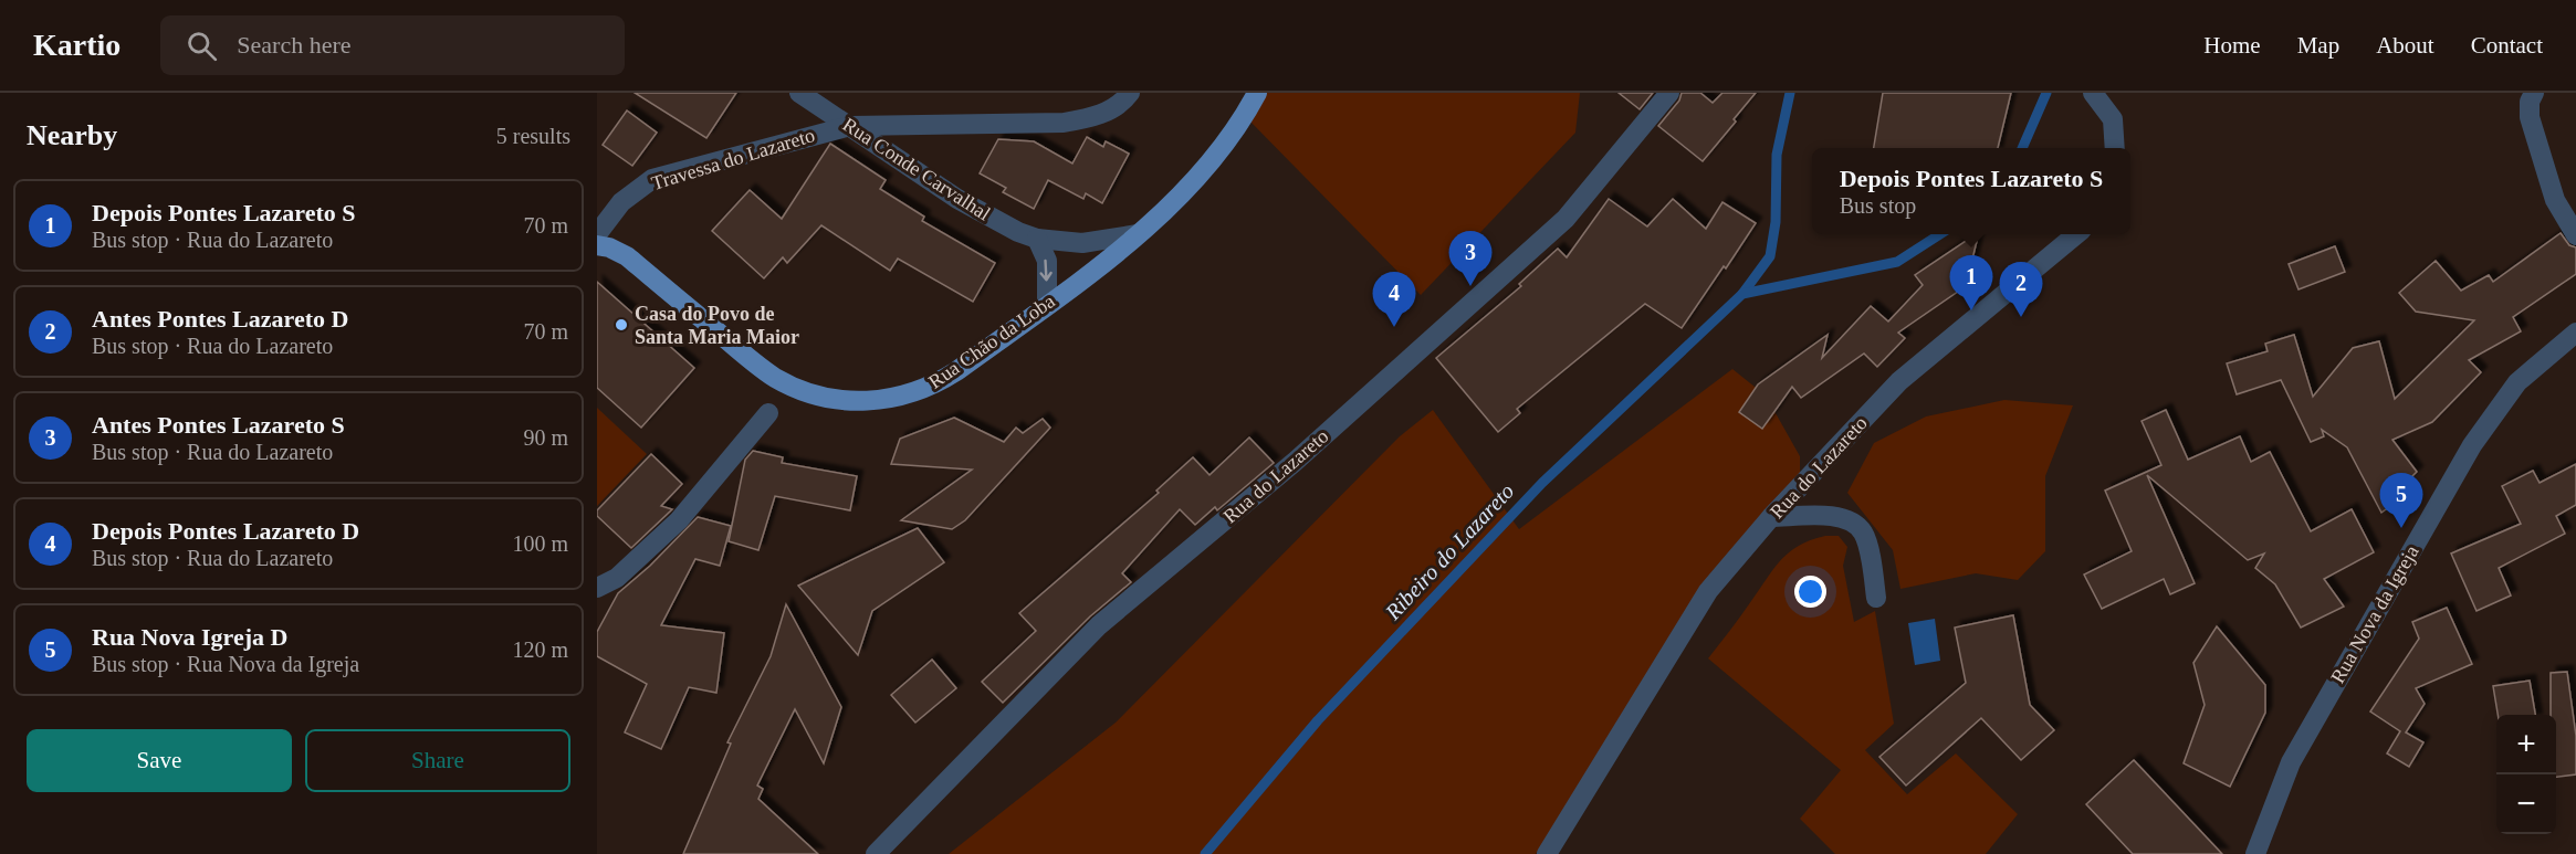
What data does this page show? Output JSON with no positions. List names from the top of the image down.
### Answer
{
  "streets": {
    "main road": ["Rua Chão da Loba"],
    "street": [
      "Travessa do Lazareto",
      "Rua Conde Carvalhal",
      "Rua do Lazareto",
      "Rua Nova da Igreja"
    ]
  },
  "crossings": [
    ["Travessa do Lazareto", "Rua Conde Carvalhal"],
    ["Rua Conde Carvalhal", "Rua Chão da Loba"]
  ],
  "water": ["Ribeiro do Lazareto"],
  "places": ["Casa do Povo de Santa Maria Maior"],
  "page": {
    "header": "Kartio",
    "search": "Search here",
    "nav": [
      "Home",
      "Map",
      "About",
      "Contact"
    ],
    "heading": ["Nearby", "5 results"],
    "popup": ["Depois Pontes Lazareto S", "Bus stop"],
    "list": [
      {
        "mark": "1",
        "name": "Depois Pontes Lazareto S",
        "note": "Bus stop · Rua do Lazareto",
        "value": "70 m"
      },
      {
        "mark": "2",
        "name": "Antes Pontes Lazareto D",
        "note": "Bus stop · Rua do Lazareto",
        "value": "70 m"
      },
      {
        "mark": "3",
        "name": "Antes Pontes Lazareto S",
        "note": "Bus stop · Rua do Lazareto",
        "value": "90 m"
      },
      {
        "mark": "4",
        "name": "Depois Pontes Lazareto D",
        "note": "Bus stop · Rua do Lazareto",
        "value": "100 m"
      },
      {
        "mark": "5",
        "name": "Rua Nova Igreja D",
        "note": "Bus stop · Rua Nova da Igreja",
        "value": "120 m"
      }
    ],
    "pins": [
      "3",
      "1",
      "2",
      "4",
      "5"
    ],
    "buttons": ["Save", "Share"],
    "map_buttons": ["+", "−"]
  }
}
